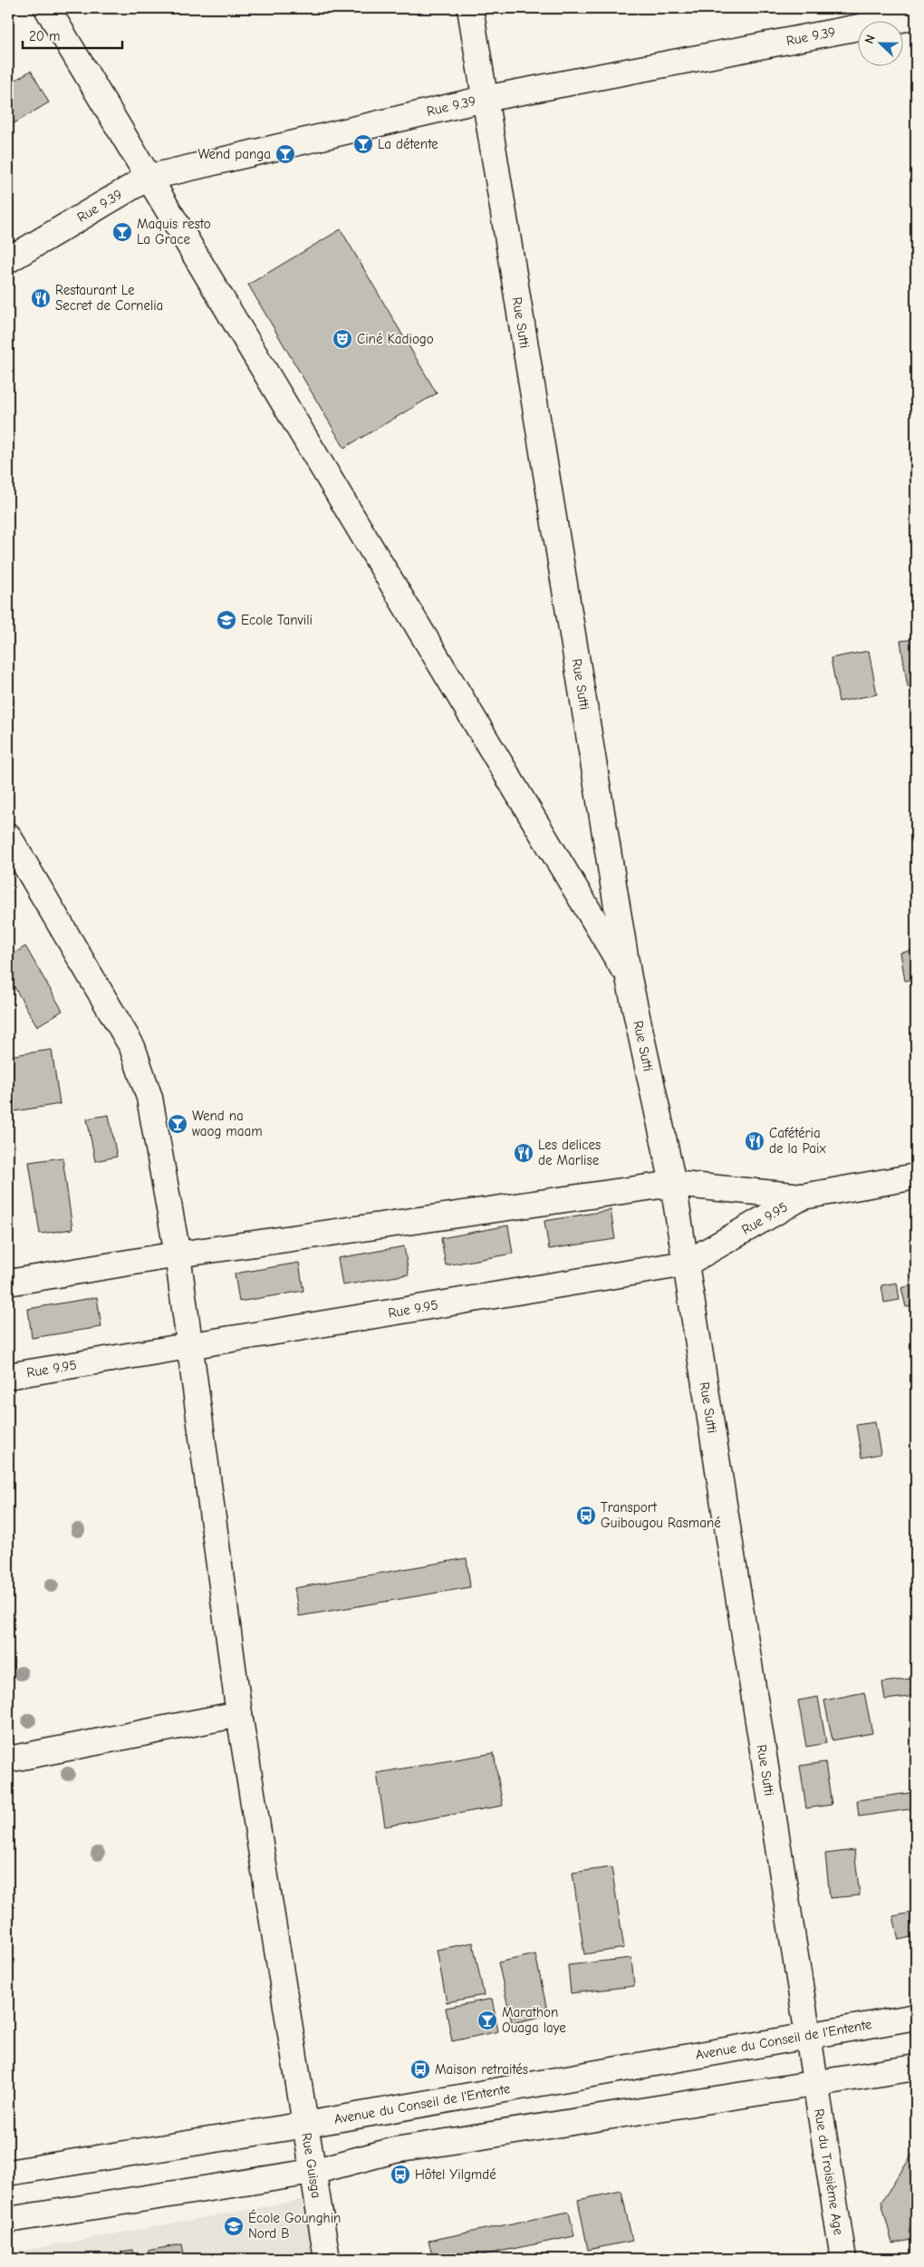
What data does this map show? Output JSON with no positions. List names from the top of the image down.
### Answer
{
  "streets": {
    "street": [
      "Rue 9.39",
      "Rue Sutti",
      "Rue 9.95",
      "Avenue du Conseil de l'Entente",
      "Rue Guisga",
      "Rue du Troisième Age"
    ]
  },
  "crossings": [
    ["Rue 9.39", "Rue Sutti"],
    ["Rue Sutti", "Rue 9.95"],
    ["Rue Sutti", "Avenue du Conseil de l'Entente"],
    ["Rue Sutti", "Rue du Troisième Age"],
    ["Rue 9.95", "Rue Guisga"],
    ["Avenue du Conseil de l'Entente", "Rue Guisga"]
  ],
  "places": {
    "bar": [
      "La détente",
      "Wend panga",
      "Maquis resto La Grace",
      "Wend na waog maam",
      "Marathon Ouaga laye"
    ],
    "restaurant": ["Restaurant Le Secret de Cornelia", "Cafétéria de la Paix", "Les delices de Marlise"],
    "theatre": ["Ciné Kadiogo"],
    "school or university": ["Ecole Tanvili", "École Gounghin Nord B"],
    "bus stop": ["Transport Guibougou Rasmané", "Maison retraités", "Hôtel Yilgmdé"]
  },
  "scale_bar": "20 m",
  "north": "left"
}
